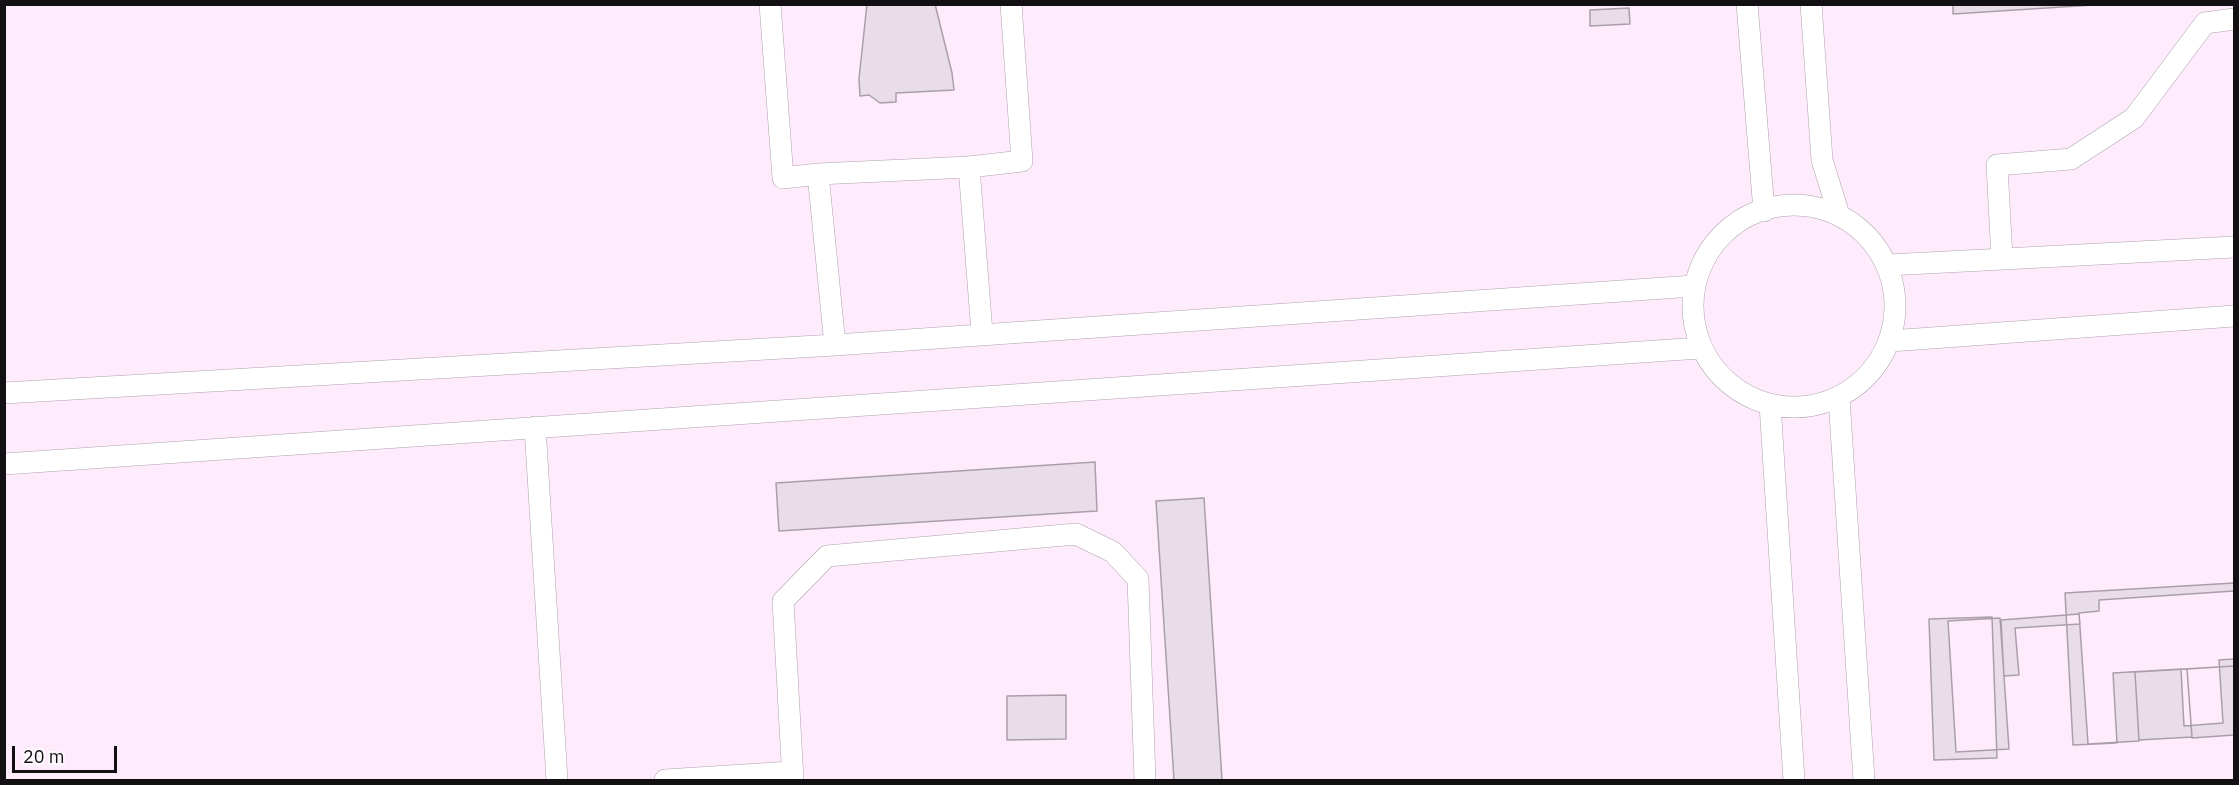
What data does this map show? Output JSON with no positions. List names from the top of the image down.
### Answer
{
  "scale_bar": "20 m"
}
